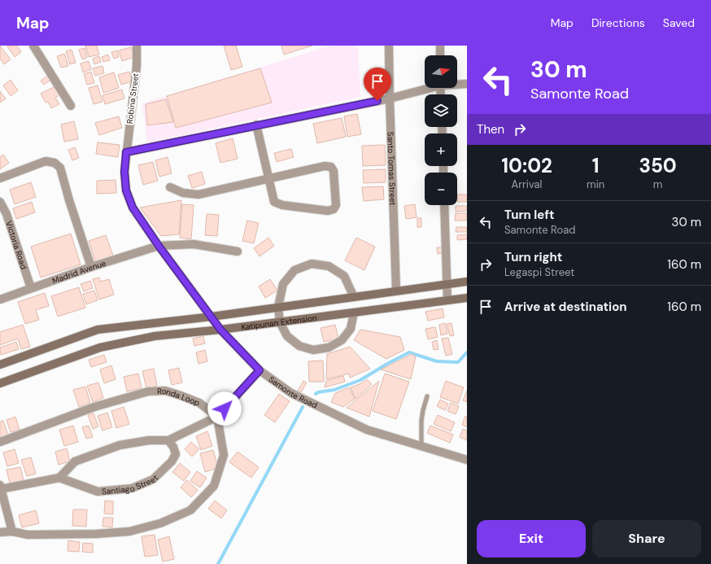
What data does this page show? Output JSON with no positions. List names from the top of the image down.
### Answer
{
  "streets": {
    "main road": ["Katipunan Extension"],
    "street": [
      "Robina Street",
      "Santo Tomas Street",
      "Victoria Road",
      "Madrid Avenue",
      "Samonte Road",
      "Ronda Loop",
      "Santiago Street"
    ]
  },
  "crossings": [
    ["Robina Street", "Samonte Road"],
    ["Santo Tomas Street", "Katipunan Extension"],
    ["Victoria Road", "Madrid Avenue"],
    ["Madrid Avenue", "Samonte Road"],
    ["Katipunan Extension", "Samonte Road"]
  ],
  "north": "right",
  "page": {
    "header": "Map",
    "nav": ["Map", "Directions", "Saved"],
    "turn": ["30 m", "Samonte Road"],
    "map_buttons": ["+", "−"],
    "then": "Then",
    "eta": [
      "10:02",
      "Arrival",
      "1",
      "min",
      "350",
      "m"
    ],
    "list": [
      {
        "name": "Turn left",
        "note": "Samonte Road",
        "value": "30 m"
      },
      {
        "name": "Turn right",
        "note": "Legaspi Street",
        "value": "160 m"
      },
      {
        "name": "Arrive at destination",
        "value": "160 m"
      }
    ],
    "buttons": ["Exit", "Share"]
  }
}
